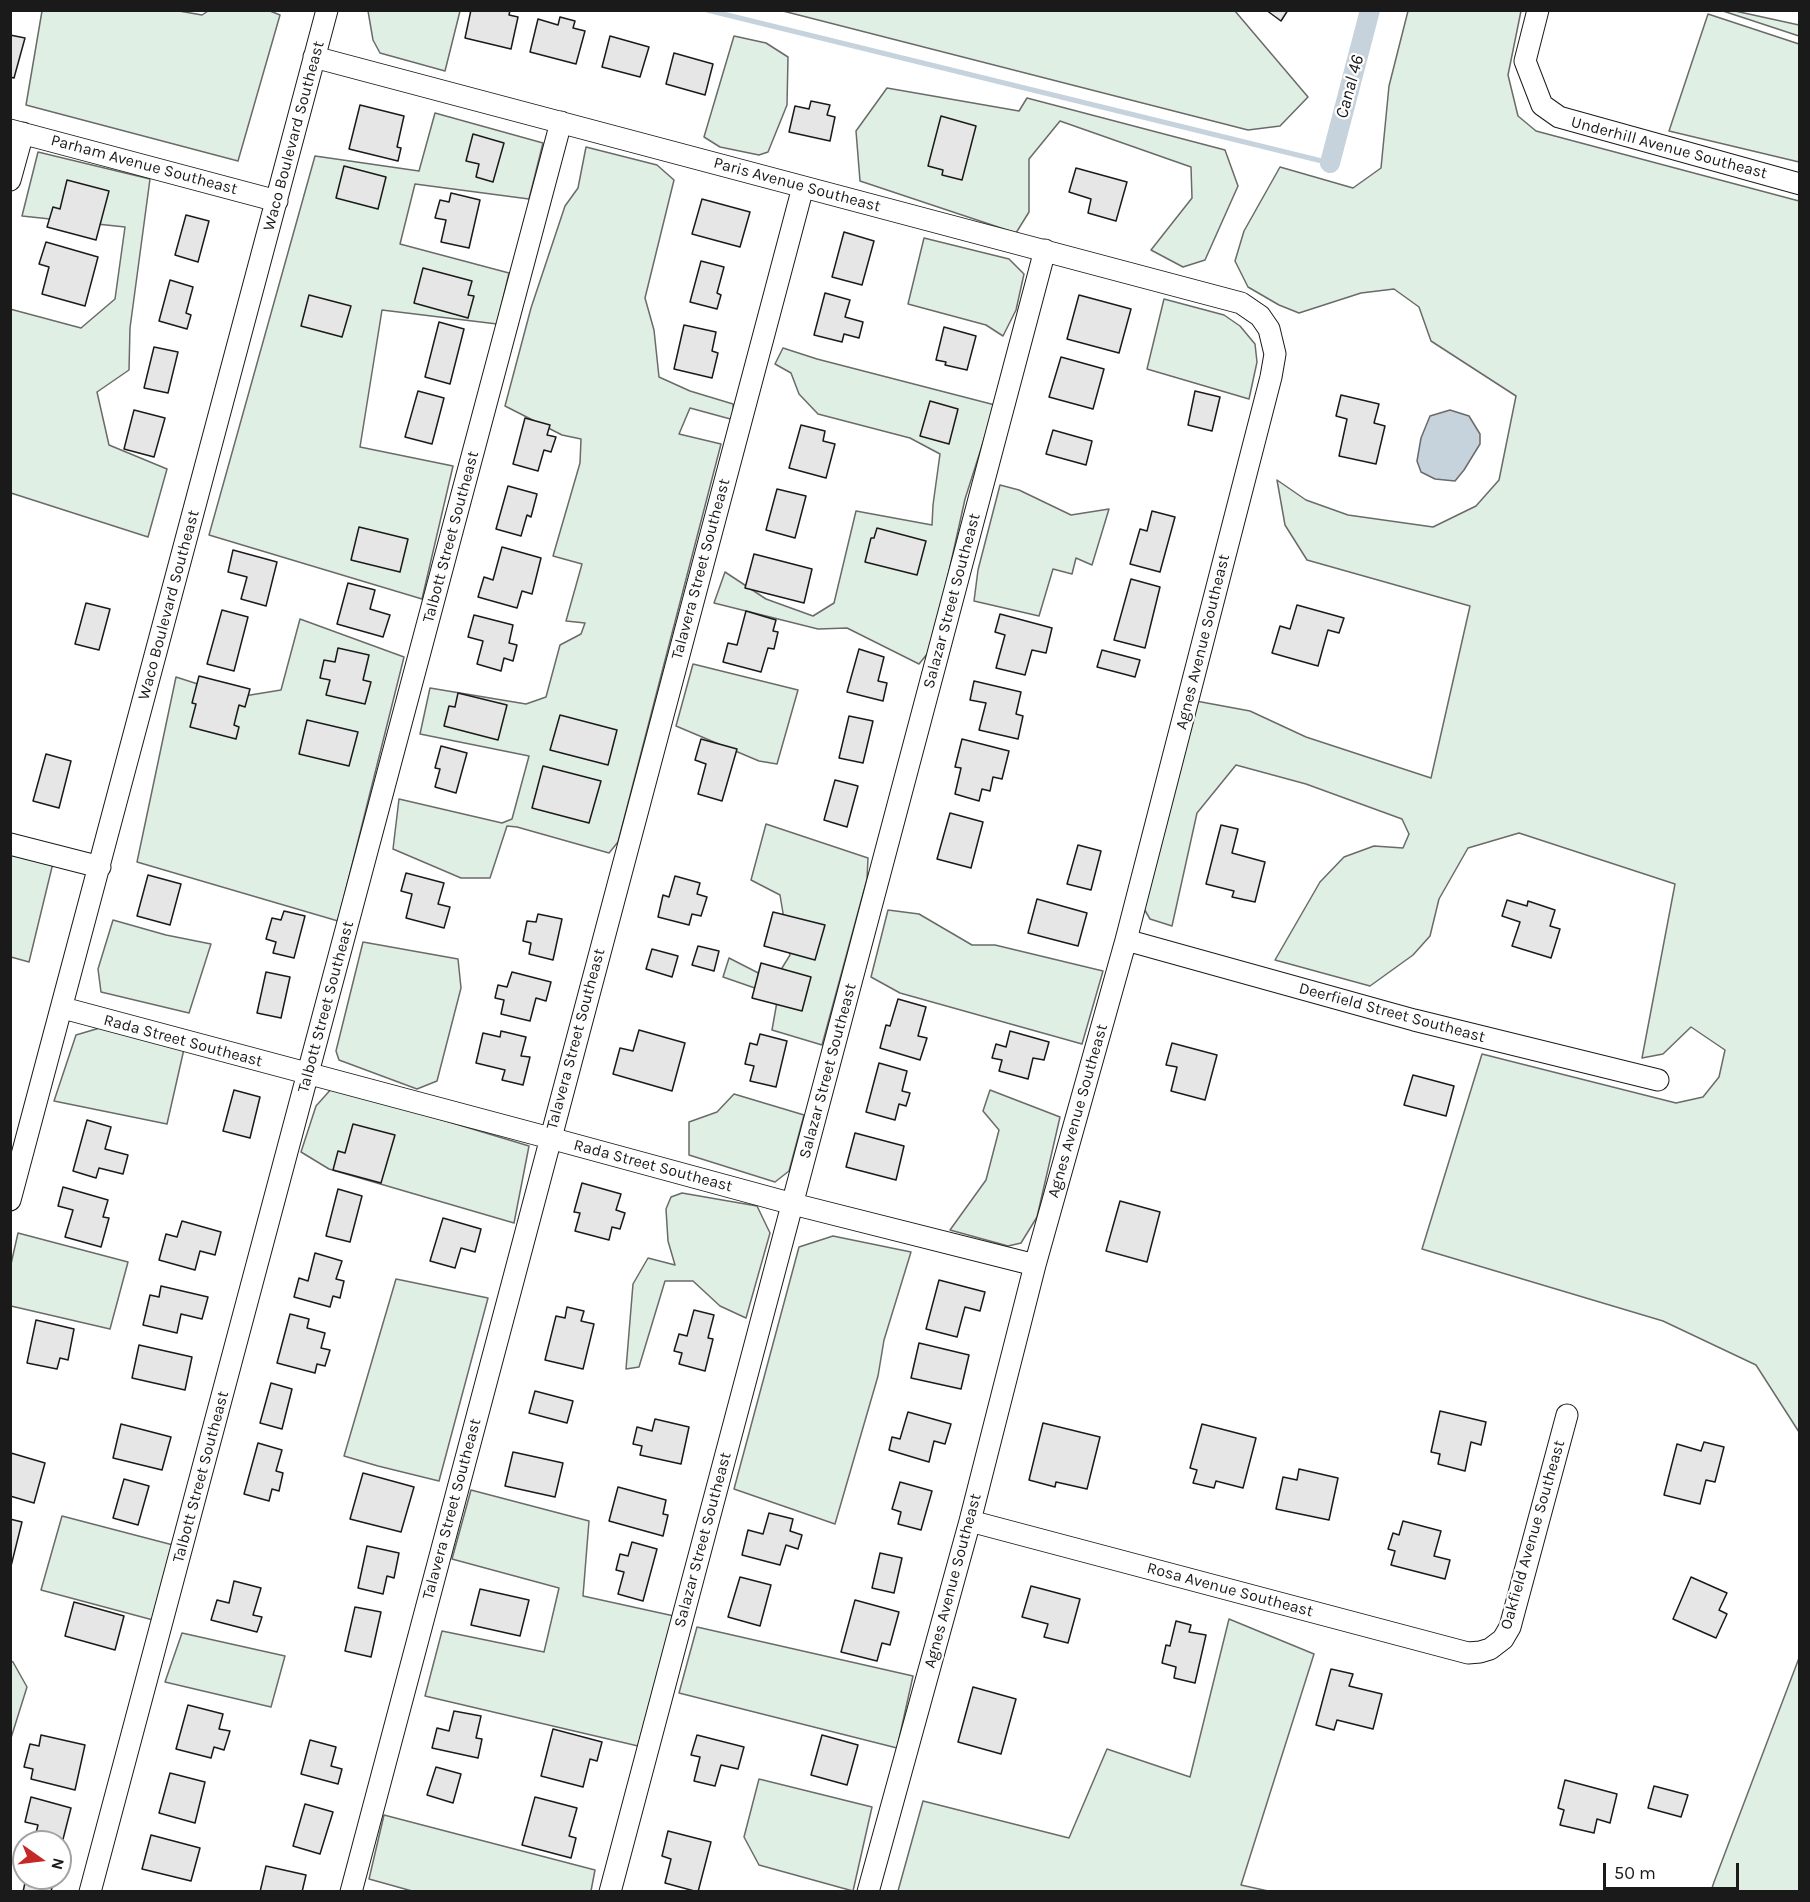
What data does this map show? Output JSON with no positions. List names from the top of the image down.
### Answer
{
  "streets": {
    "street": [
      "Waco Boulevard Southeast",
      "Underhill Avenue Southeast",
      "Parham Avenue Southeast",
      "Paris Avenue Southeast",
      "Talbott Street Southeast",
      "Talavera Street Southeast",
      "Salazar Street Southeast",
      "Agnes Avenue Southeast",
      "Deerfield Street Southeast",
      "Rada Street Southeast",
      "Oakfield Avenue Southeast",
      "Rosa Avenue Southeast"
    ]
  },
  "crossings": [
    ["Waco Boulevard Southeast", "Parham Avenue Southeast"],
    ["Waco Boulevard Southeast", "Paris Avenue Southeast"],
    ["Waco Boulevard Southeast", "Rada Street Southeast"],
    ["Paris Avenue Southeast", "Talbott Street Southeast"],
    ["Paris Avenue Southeast", "Talavera Street Southeast"],
    ["Paris Avenue Southeast", "Salazar Street Southeast"],
    ["Paris Avenue Southeast", "Agnes Avenue Southeast"],
    ["Talbott Street Southeast", "Rada Street Southeast"],
    ["Talavera Street Southeast", "Rada Street Southeast"],
    ["Salazar Street Southeast", "Rada Street Southeast"],
    ["Agnes Avenue Southeast", "Deerfield Street Southeast"],
    ["Agnes Avenue Southeast", "Rada Street Southeast"],
    ["Agnes Avenue Southeast", "Rosa Avenue Southeast"],
    ["Oakfield Avenue Southeast", "Rosa Avenue Southeast"]
  ],
  "water": ["Canal 46"],
  "scale_bar": "50 m",
  "north": "right"
}
